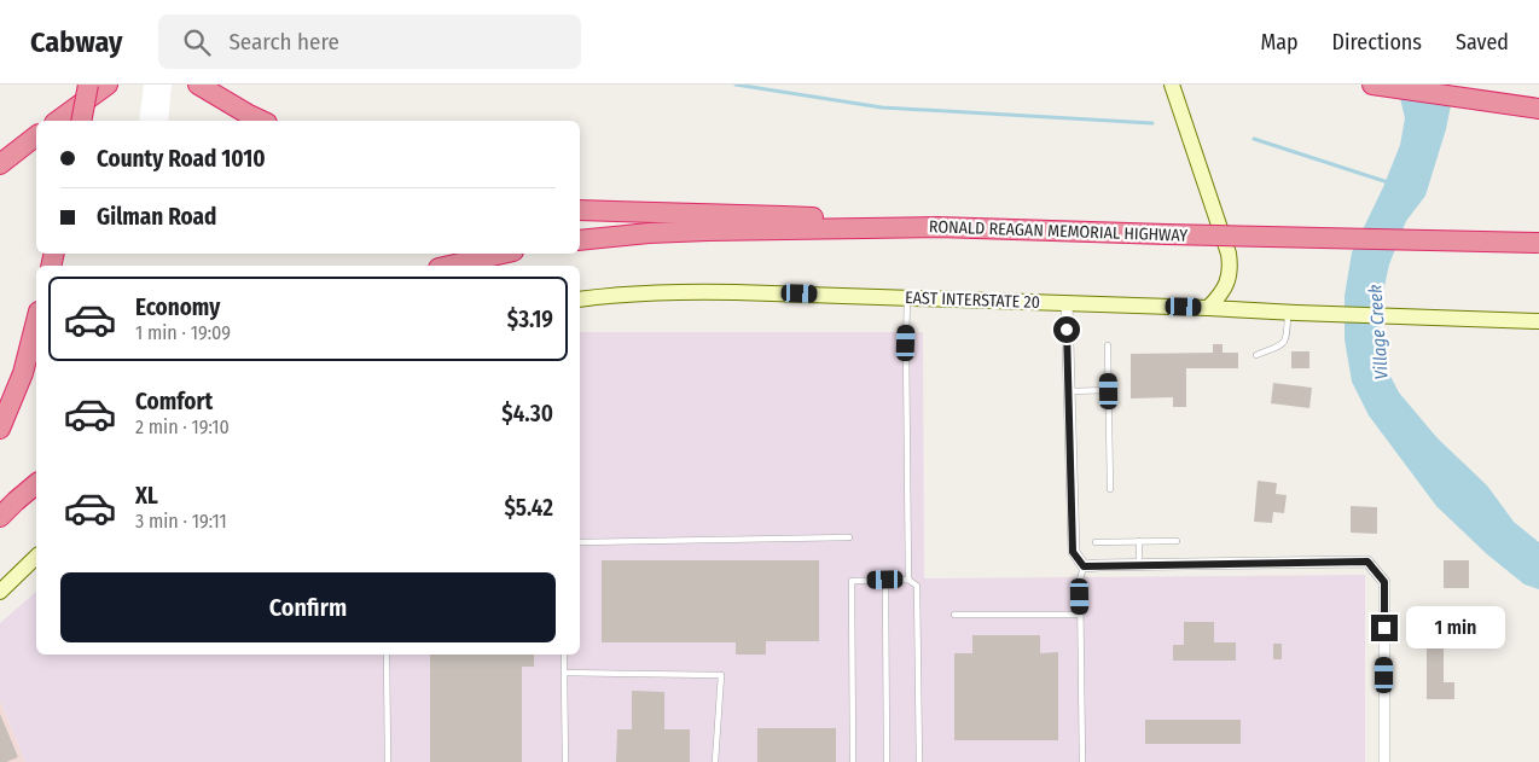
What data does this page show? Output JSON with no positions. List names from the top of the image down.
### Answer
{
  "streets": {
    "highway": ["RONALD REAGAN MEMORIAL HIGHWAY"],
    "main road": ["EAST INTERSTATE 20"]
  },
  "water": ["Village Creek"],
  "page": {
    "header": "Cabway",
    "search": "Search here",
    "nav": ["Map", "Directions", "Saved"],
    "banner": ["County Road 1010", "Gilman Road"],
    "list": [
      {
        "name": "Economy",
        "note": "1 min · 19:09",
        "value": "$3.19"
      },
      {
        "name": "Comfort",
        "note": "2 min · 19:10",
        "value": "$4.30"
      },
      {
        "name": "XL",
        "note": "3 min · 19:11",
        "value": "$5.42"
      }
    ],
    "buttons": "Confirm",
    "bubble": "1 min"
  }
}
